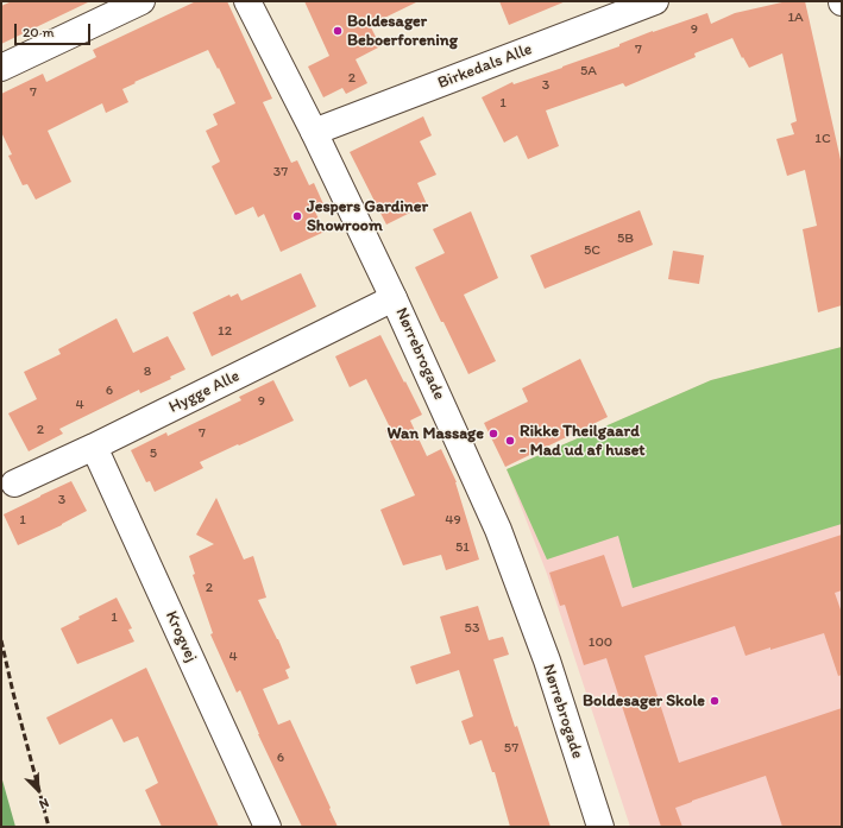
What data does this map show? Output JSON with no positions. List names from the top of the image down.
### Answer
{
  "streets": {
    "street": [
      "Birkedals Alle",
      "Nørrebrogade",
      "Hygge Alle",
      "Krogvej"
    ]
  },
  "crossings": [
    ["Birkedals Alle", "Nørrebrogade"],
    ["Nørrebrogade", "Hygge Alle"],
    ["Hygge Alle", "Krogvej"]
  ],
  "places": [
    "Boldesager Beboerforening",
    "Jespers Gardiner Showroom",
    "Wan Massage",
    "Rikke Theilgaard - Mad ud af huset",
    "Boldesager Skole"
  ],
  "house_numbers": [
    "1A",
    "9",
    "7",
    "5A",
    "2",
    "3",
    "7",
    "1",
    "1C",
    "37",
    "5B",
    "5C",
    "12",
    "8",
    "6",
    "9",
    "4",
    "2",
    "7",
    "5",
    "3",
    "1",
    "49",
    "51",
    "2",
    "1",
    "53",
    "100",
    "4",
    "57",
    "6"
  ],
  "scale_bar": "20 m",
  "north": "bottom right"
}
